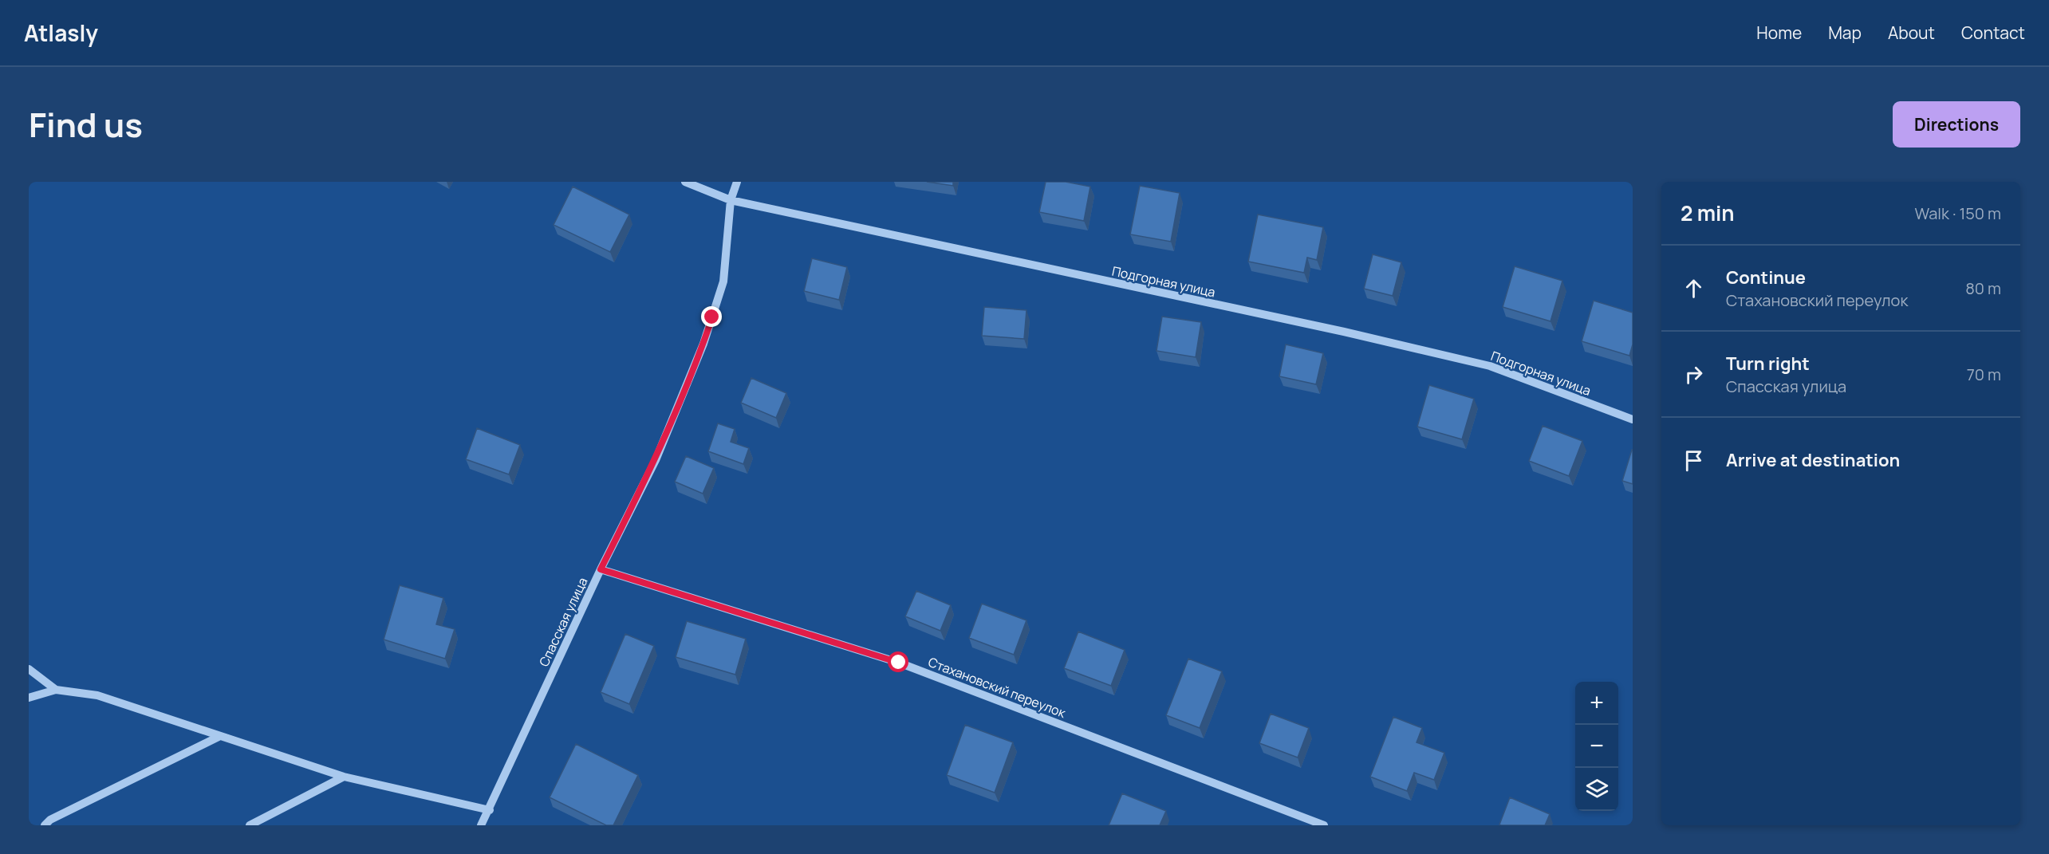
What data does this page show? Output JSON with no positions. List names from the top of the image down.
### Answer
{
  "streets": {
    "street": ["Подгорная улица", "Спасская улица", "Стахановский переулок"]
  },
  "crossings": [
    ["Подгорная улица", "Спасская улица"],
    ["Спасская улица", "Стахановский переулок"]
  ],
  "page": {
    "header": "Atlasly",
    "nav": [
      "Home",
      "Map",
      "About",
      "Contact"
    ],
    "title": "Find us",
    "buttons": "Directions",
    "heading": ["2 min", "Walk · 150 m"],
    "list": [
      ["Continue", "Стахановский переулок", "80 m"],
      ["Turn right", "Спасская улица", "70 m"],
      "Arrive at destination"
    ],
    "map_buttons": ["+", "−"]
  }
}
